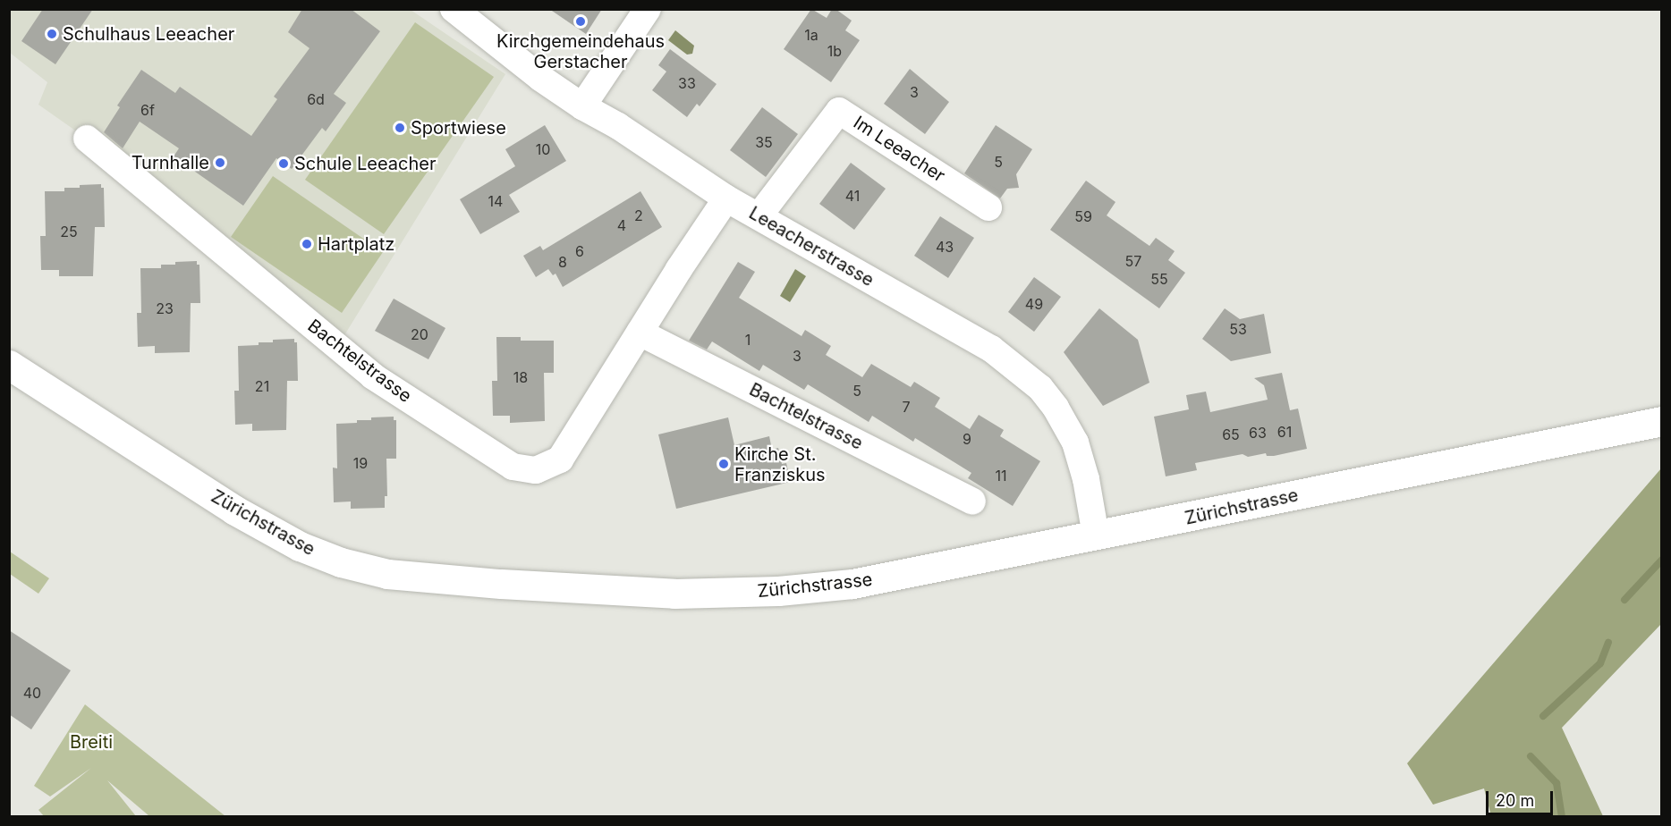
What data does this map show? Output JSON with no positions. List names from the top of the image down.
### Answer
{
  "streets": {
    "main road": ["Zürichstrasse"],
    "street": ["Im Leeacher", "Leeacherstrasse", "Bachtelstrasse"]
  },
  "crossings": [
    ["Im Leeacher", "Leeacherstrasse"],
    ["Leeacherstrasse", "Bachtelstrasse"],
    ["Leeacherstrasse", "Zürichstrasse"]
  ],
  "parks": ["Breiti"],
  "places": [
    "Kirchgemeindehaus Gerstacher",
    "Schulhaus Leeacher",
    "Sportwiese",
    "Turnhalle",
    "Schule Leeacher",
    "Hartplatz",
    "Kirche St. Franziskus"
  ],
  "house_numbers": [
    "1a",
    "1b",
    "33",
    "3",
    "6d",
    "6f",
    "35",
    "10",
    "5",
    "41",
    "14",
    "2",
    "59",
    "4",
    "25",
    "43",
    "6",
    "57",
    "8",
    "55",
    "49",
    "23",
    "53",
    "20",
    "1",
    "3",
    "18",
    "21",
    "5",
    "7",
    "61",
    "63",
    "65",
    "9",
    "19",
    "11",
    "40"
  ],
  "scale_bar": "20 m"
}
